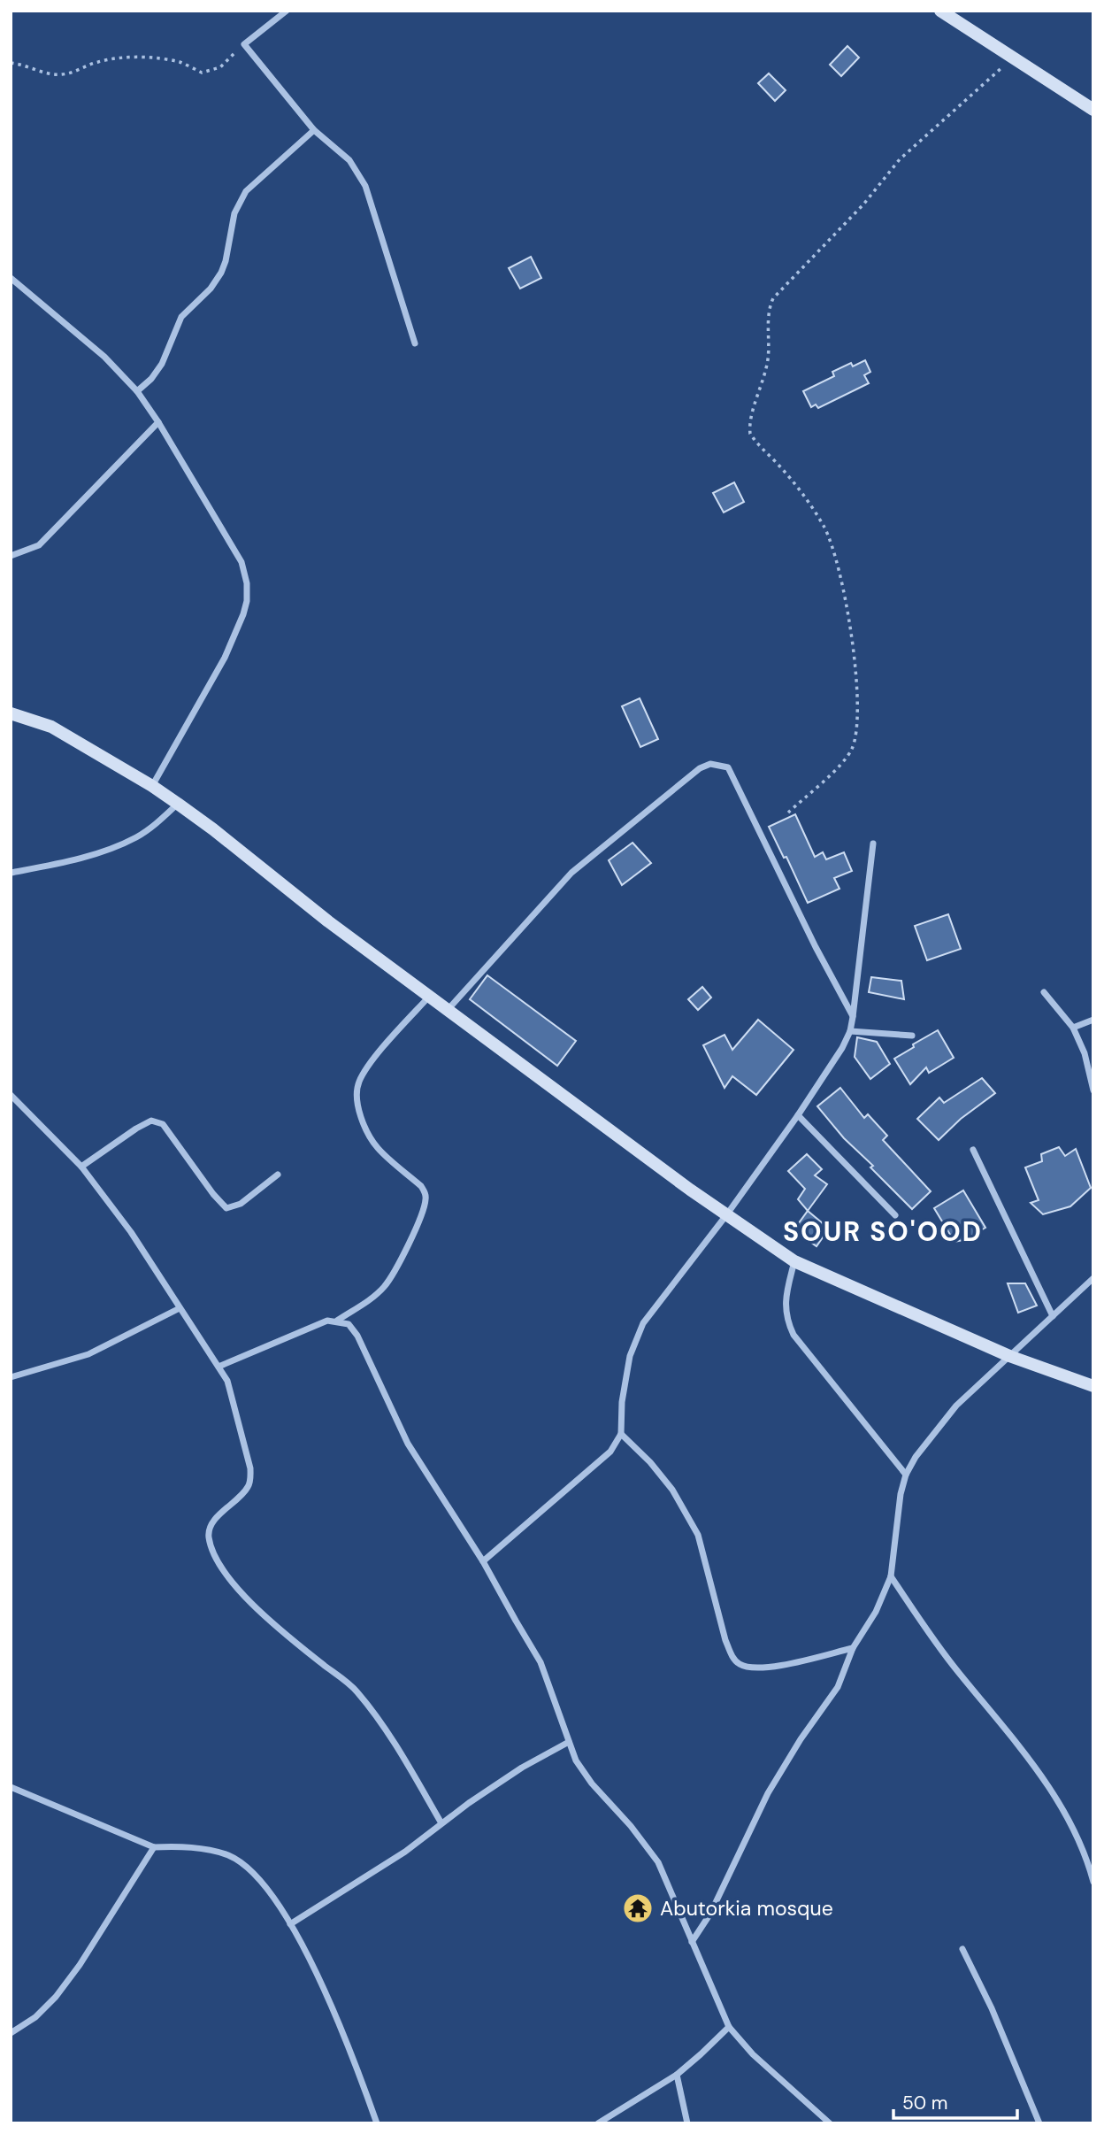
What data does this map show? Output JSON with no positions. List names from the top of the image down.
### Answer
{
  "districts": ["SOUR SO'OOD"],
  "places": {
    "temple": ["Abutorkia mosque"]
  },
  "scale_bar": "50 m"
}
